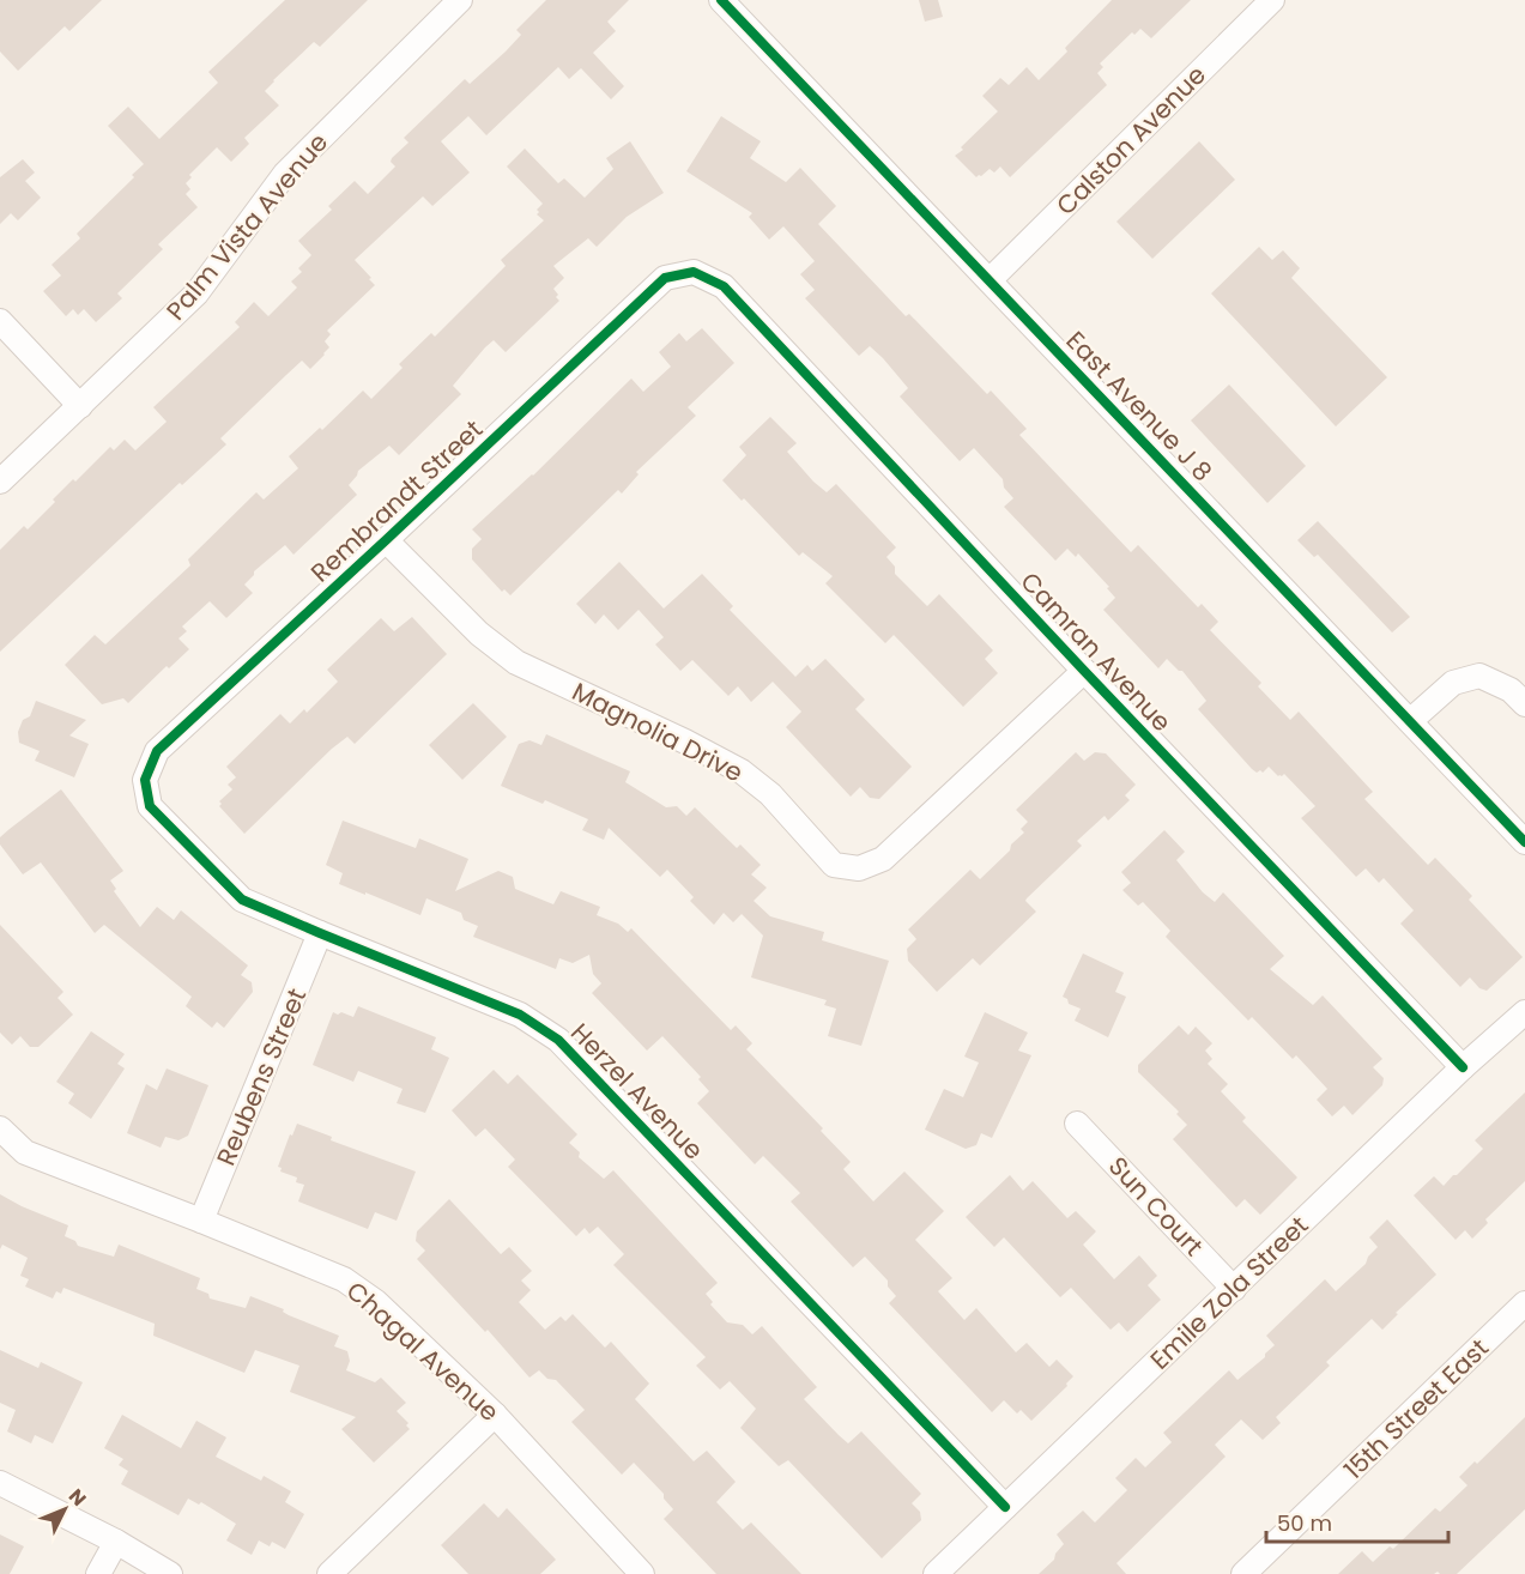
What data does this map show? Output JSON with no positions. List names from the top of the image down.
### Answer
{
  "streets": {
    "street": [
      "Calston Avenue",
      "Palm Vista Avenue",
      "East Avenue J 8",
      "Rembrandt Street",
      "Camran Avenue",
      "Magnolia Drive",
      "Reubens Street",
      "Herzel Avenue",
      "Sun Court",
      "Emile Zola Street",
      "Chagal Avenue",
      "15th Street East"
    ]
  },
  "crossings": [
    ["Calston Avenue", "East Avenue J 8"],
    ["Rembrandt Street", "Camran Avenue"],
    ["Rembrandt Street", "Magnolia Drive"],
    ["Rembrandt Street", "Herzel Avenue"],
    ["Camran Avenue", "Magnolia Drive"],
    ["Camran Avenue", "Emile Zola Street"],
    ["Reubens Street", "Herzel Avenue"],
    ["Reubens Street", "Chagal Avenue"],
    ["Herzel Avenue", "Emile Zola Street"],
    ["Sun Court", "Emile Zola Street"]
  ],
  "scale_bar": "50 m",
  "north": "top right"
}
